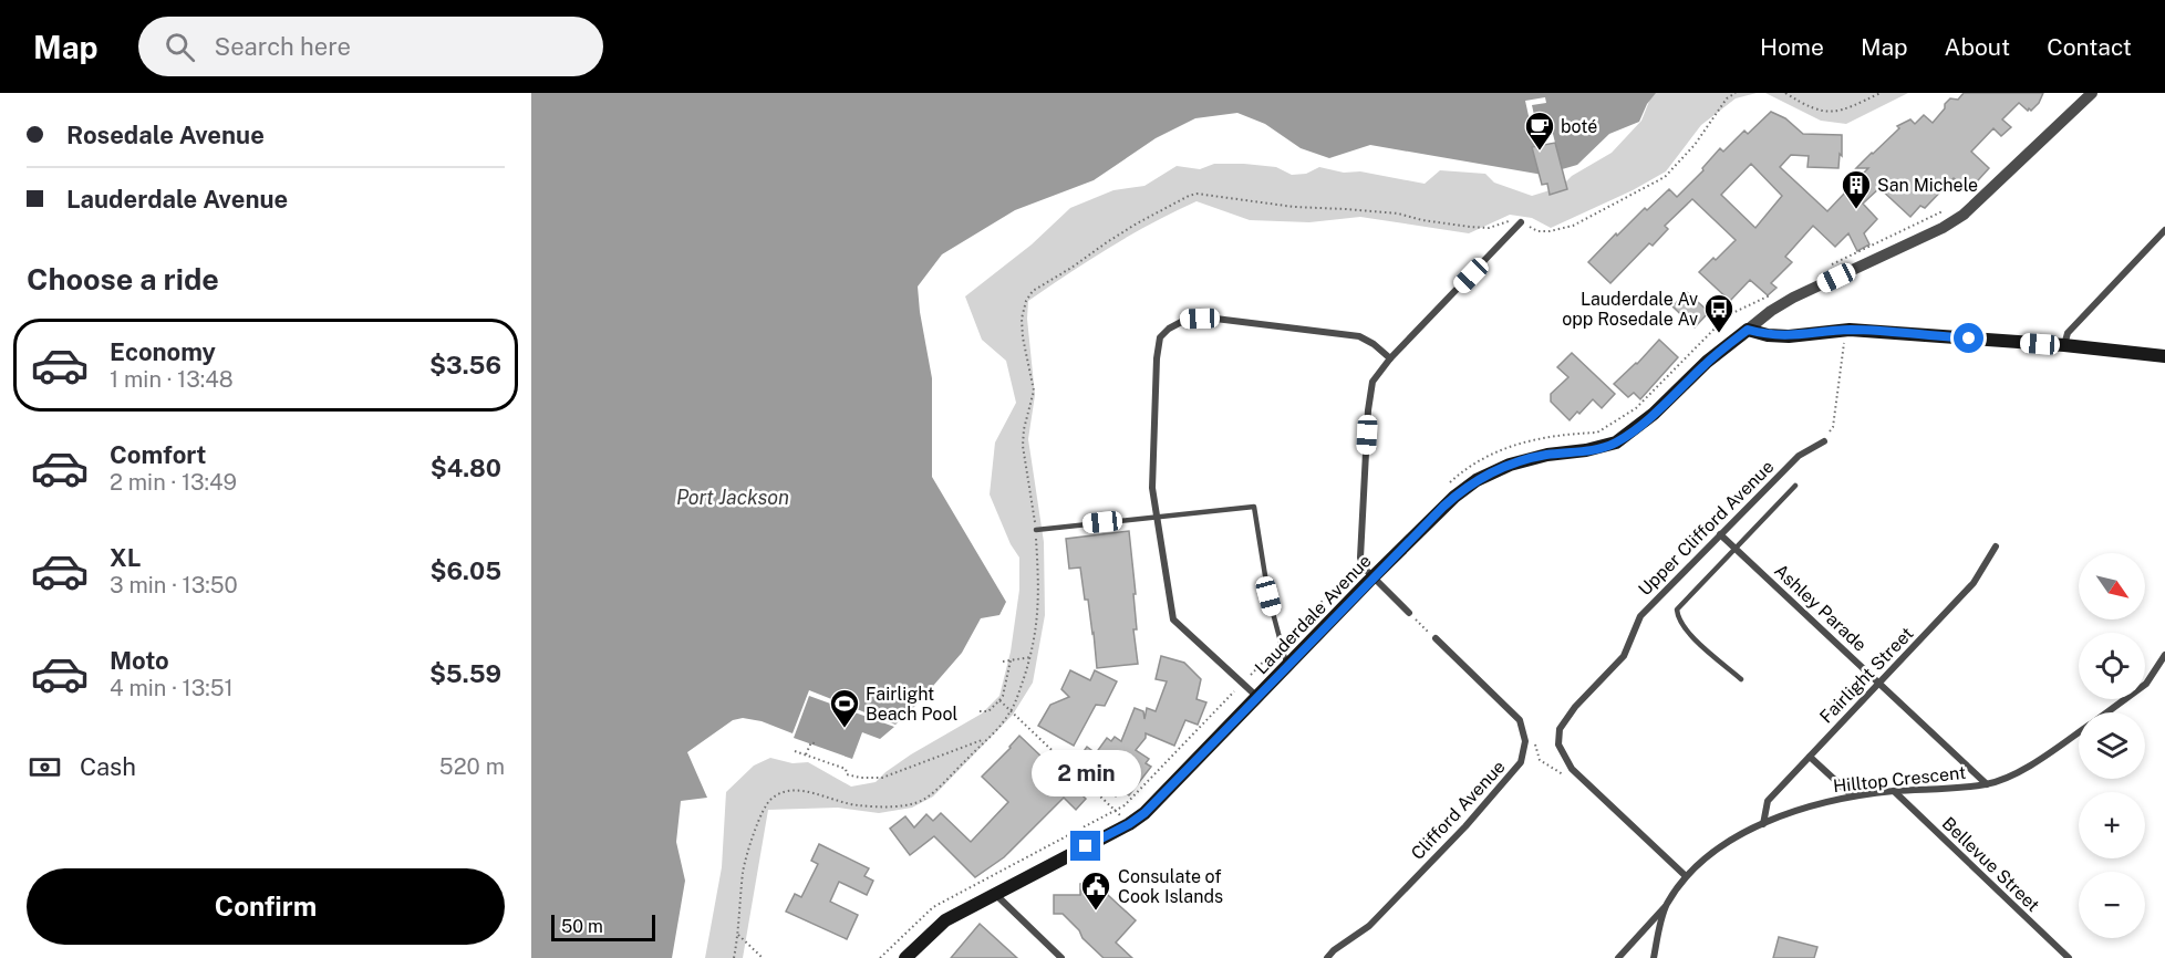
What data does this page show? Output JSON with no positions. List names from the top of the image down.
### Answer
{
  "streets": {
    "main road": ["Lauderdale Avenue"],
    "street": [
      "Upper Clifford Avenue",
      "Ashley Parade",
      "Fairlight Street",
      "Hilltop Crescent",
      "Clifford Avenue",
      "Bellevue Street"
    ]
  },
  "crossings": [
    ["Upper Clifford Avenue", "Ashley Parade"],
    ["Ashley Parade", "Fairlight Street"],
    ["Ashley Parade", "Hilltop Crescent"],
    ["Fairlight Street", "Hilltop Crescent"],
    ["Hilltop Crescent", "Bellevue Street"]
  ],
  "water": ["Port Jackson"],
  "places": {
    "cafe": ["boté"],
    "building": ["San Michele"],
    "bus stop": ["Lauderdale Av opp Rosedale Av"],
    "sports": ["Fairlight Beach Pool"],
    "public building": ["Consulate of Cook Islands"]
  },
  "scale_bar": "50 m",
  "north": "bottom right",
  "page": {
    "header": "Map",
    "search": "Search here",
    "nav": [
      "Home",
      "Map",
      "About",
      "Contact"
    ],
    "banner": ["Rosedale Avenue", "Lauderdale Avenue"],
    "heading": "Choose a ride",
    "list": [
      {
        "name": "Economy",
        "note": "1 min · 13:48",
        "value": "$3.56"
      },
      {
        "name": "Comfort",
        "note": "2 min · 13:49",
        "value": "$4.80"
      },
      {
        "name": "XL",
        "note": "3 min · 13:50",
        "value": "$6.05"
      },
      {
        "name": "Moto",
        "note": "4 min · 13:51",
        "value": "$5.59"
      }
    ],
    "map_buttons": ["+", "−"],
    "pay": ["Cash", "520 m"],
    "bubble": "2 min",
    "buttons": "Confirm",
    "scale": "50 m"
  }
}
